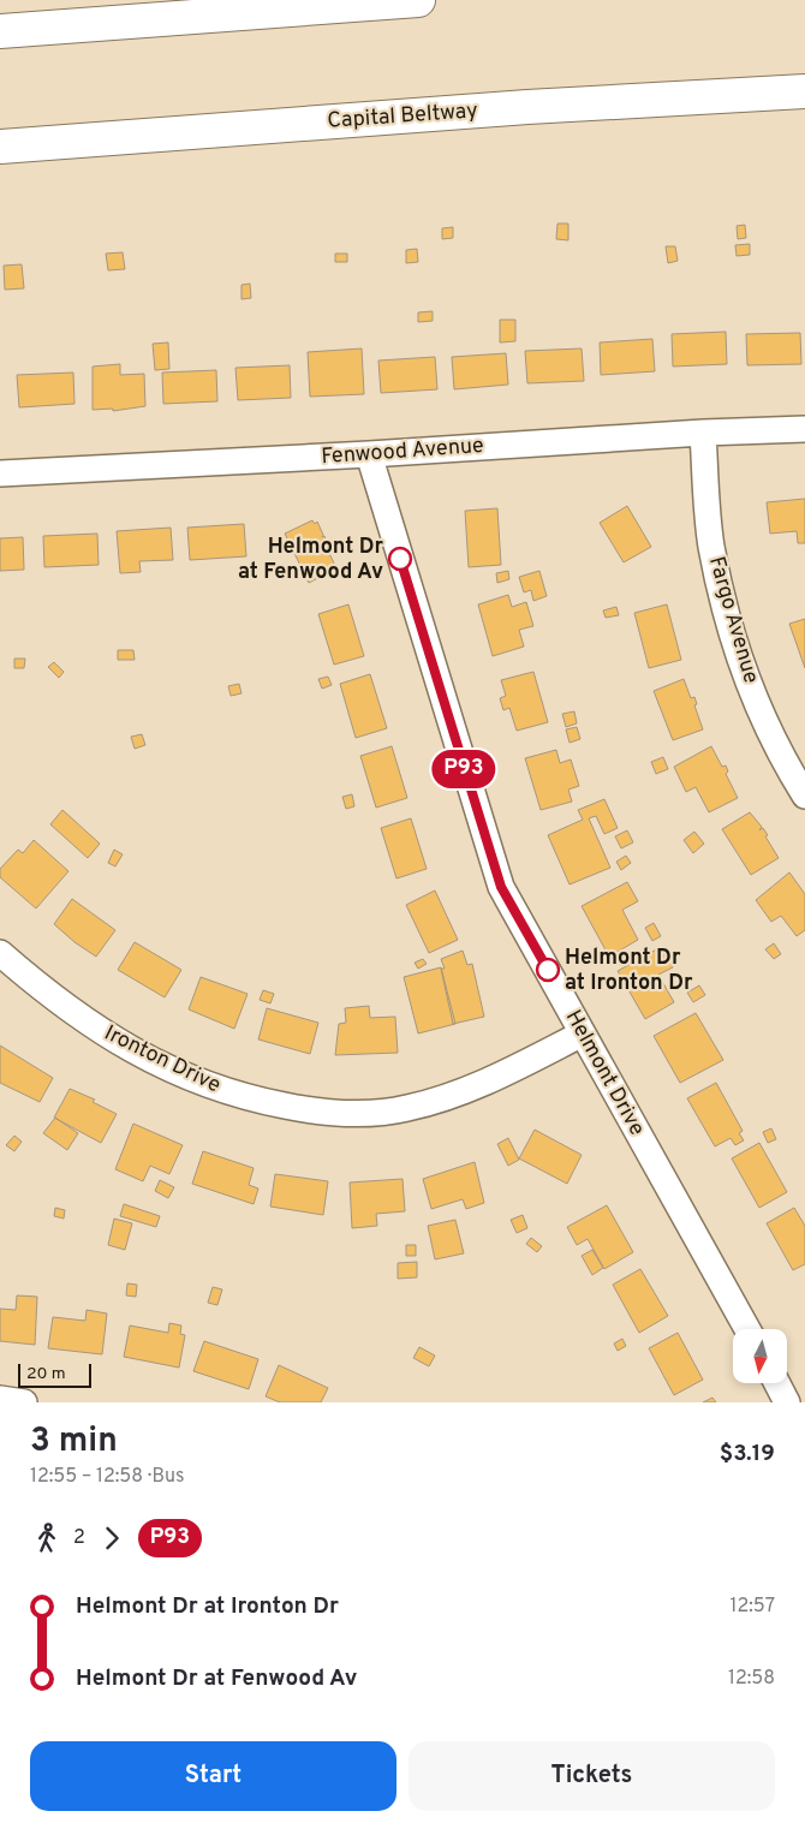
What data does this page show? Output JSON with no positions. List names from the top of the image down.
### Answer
{
  "streets": {
    "highway": ["Capital Beltway"],
    "street": [
      "Fenwood Avenue",
      "Fargo Avenue",
      "Ironton Drive",
      "Helmont Drive"
    ]
  },
  "crossings": [
    ["Fenwood Avenue", "Fargo Avenue"],
    ["Fenwood Avenue", "Helmont Drive"],
    ["Ironton Drive", "Helmont Drive"]
  ],
  "places": ["Helmont Dr at Fenwood Av", "Helmont Dr at Ironton Dr"],
  "lines": ["bus line P93"],
  "scale_bar": "20 m",
  "north": "bottom",
  "page": {
    "on_map": "P93",
    "scale": "20 m",
    "heading": ["3 min", "12:55 – 12:58 · Bus", "$3.19"],
    "legs": ["2", "P93"],
    "list": [
      {
        "name": "Helmont Dr at Ironton Dr",
        "value": "12:57"
      },
      {
        "name": "Helmont Dr at Fenwood Av",
        "value": "12:58"
      }
    ],
    "buttons": ["Start", "Tickets"]
  }
}
